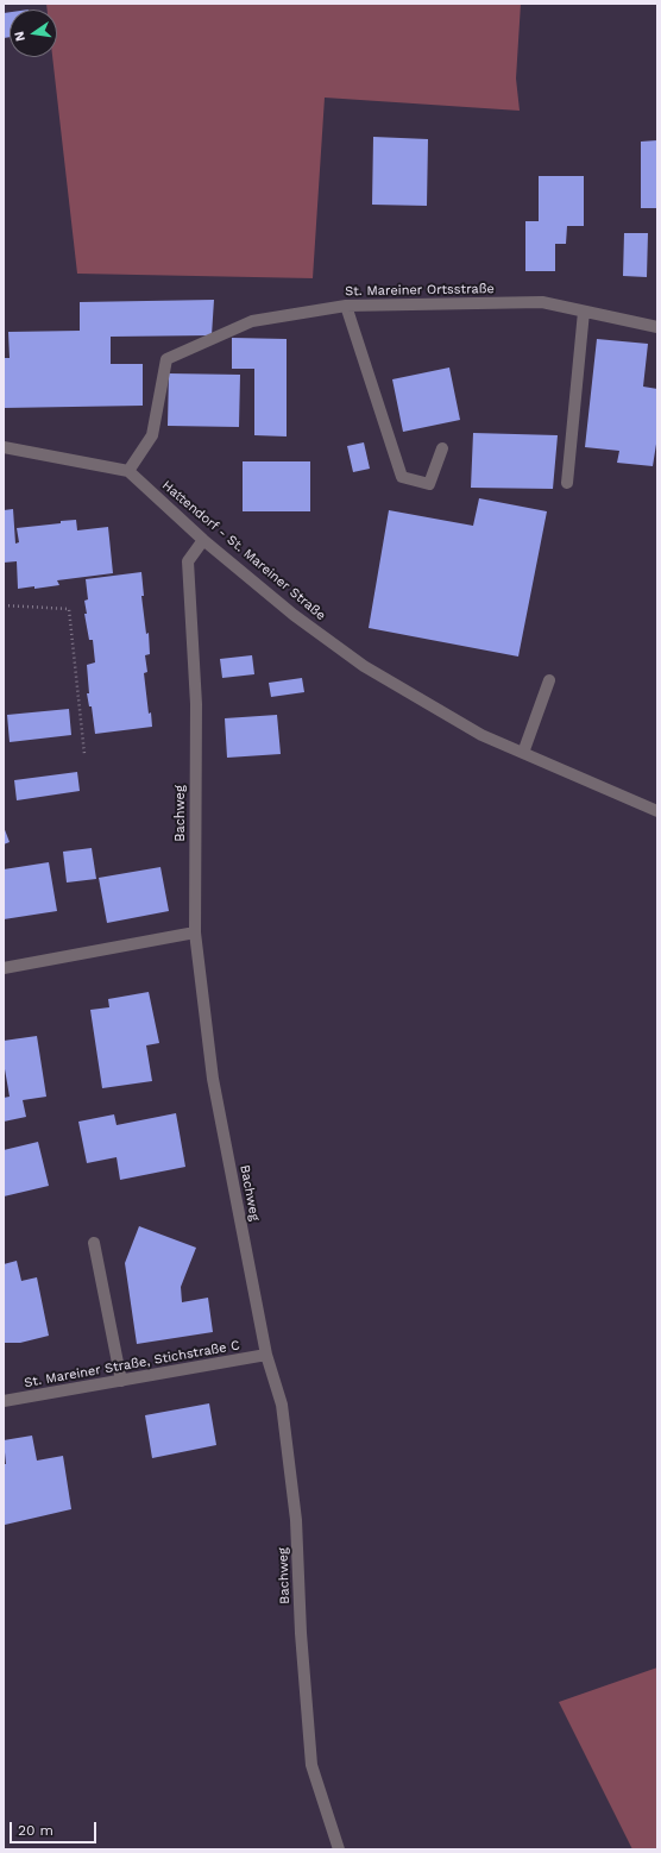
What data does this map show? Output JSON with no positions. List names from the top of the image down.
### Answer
{
  "streets": {
    "street": [
      "St. Mareiner Ortsstraße",
      "Hattendorf - St. Mareiner Straße",
      "Bachweg",
      "St. Mareiner Straße, Stichstraße C"
    ]
  },
  "crossings": [
    ["St. Mareiner Ortsstraße", "Hattendorf - St. Mareiner Straße"],
    ["Hattendorf - St. Mareiner Straße", "Bachweg"],
    ["Bachweg", "St. Mareiner Straße, Stichstraße C"]
  ],
  "scale_bar": "20 m",
  "north": "left"
}
